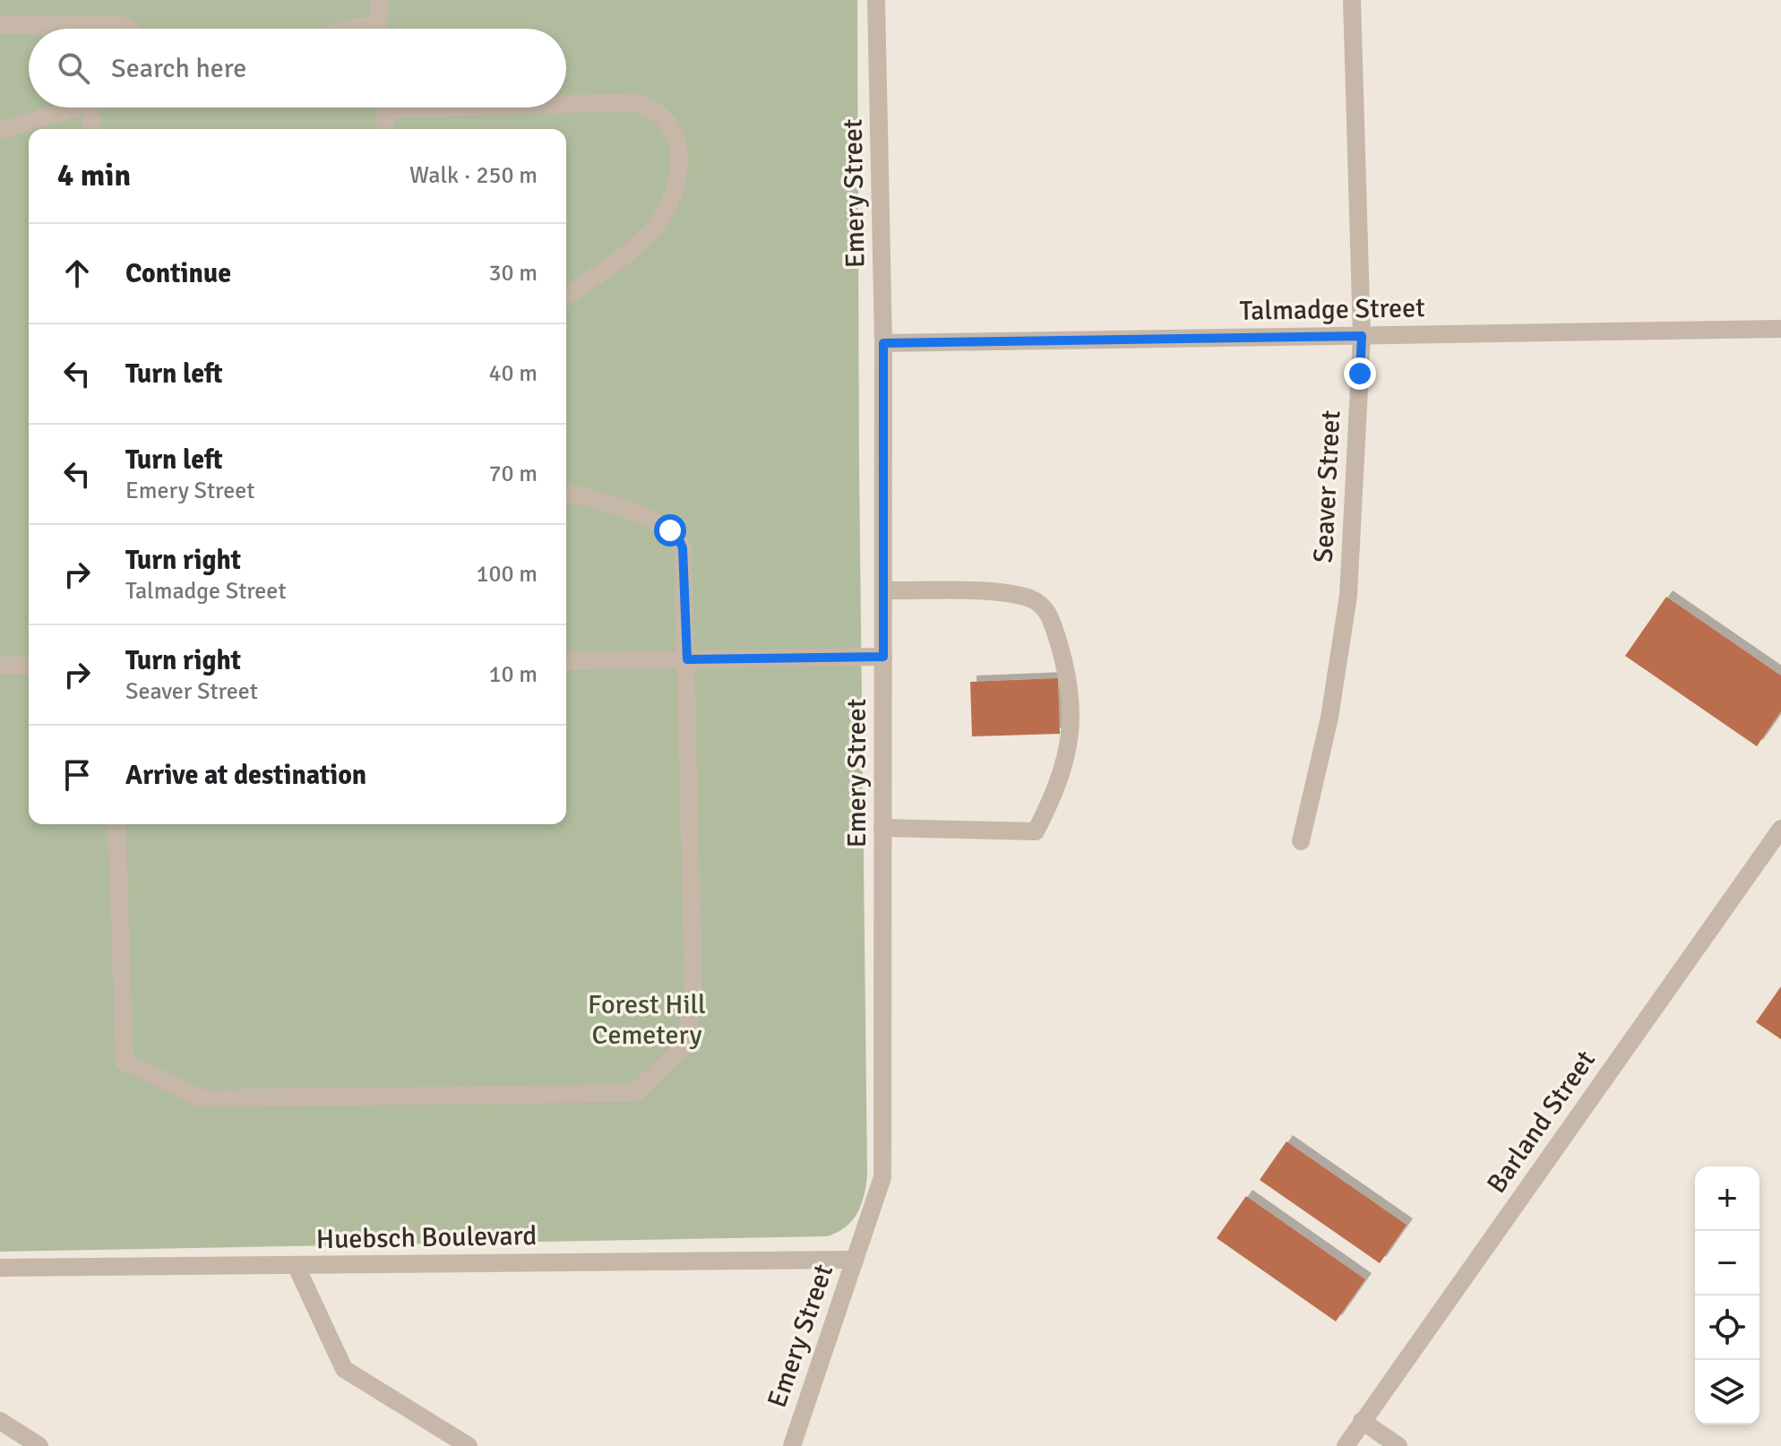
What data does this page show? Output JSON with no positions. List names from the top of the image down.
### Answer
{
  "streets": {
    "street": [
      "Emery Street",
      "Talmadge Street",
      "Seaver Street",
      "Barland Street",
      "Huebsch Boulevard"
    ]
  },
  "crossings": [
    ["Emery Street", "Talmadge Street"],
    ["Emery Street", "Huebsch Boulevard"],
    ["Talmadge Street", "Seaver Street"]
  ],
  "parks": ["Forest Hill Cemetery"],
  "page": {
    "search": "Search here",
    "heading": ["4 min", "Walk · 250 m"],
    "list": [
      ["Continue", "30 m"],
      ["Turn left", "40 m"],
      ["Turn left", "Emery Street", "70 m"],
      ["Turn right", "Talmadge Street", "100 m"],
      ["Turn right", "Seaver Street", "10 m"],
      "Arrive at destination"
    ],
    "map_buttons": ["+", "−"]
  }
}
